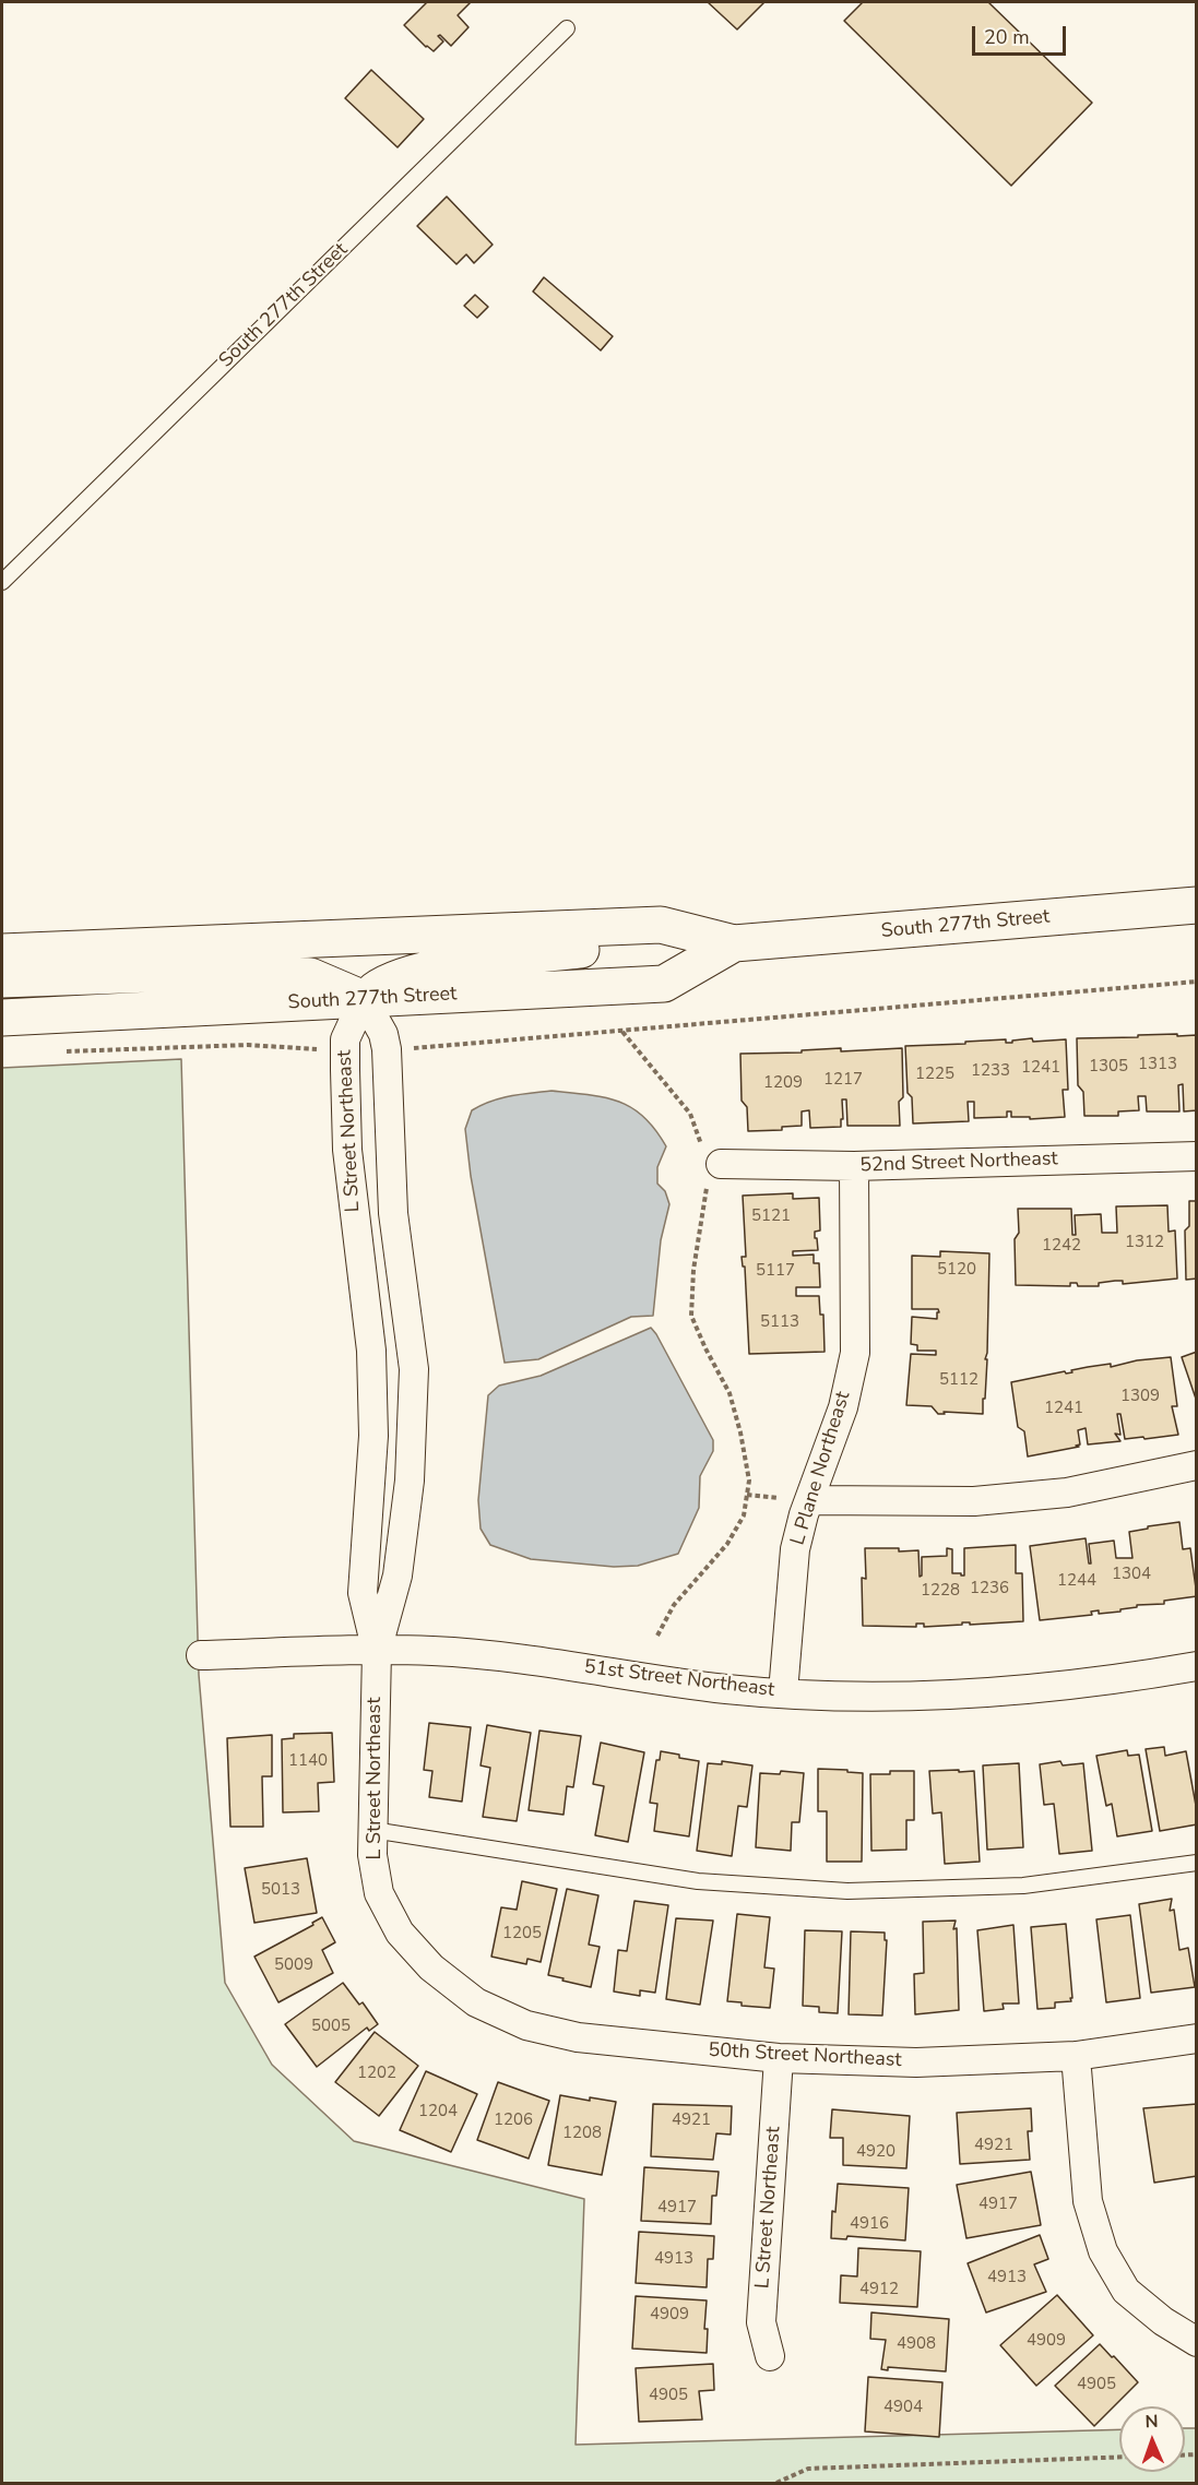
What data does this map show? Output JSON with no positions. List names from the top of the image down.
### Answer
{
  "streets": {
    "main road": ["South 277th Street"],
    "street": [
      "L Street Northeast",
      "52nd Street Northeast",
      "L Plane Northeast",
      "51st Street Northeast",
      "50th Street Northeast"
    ]
  },
  "crossings": [
    ["South 277th Street", "L Street Northeast"],
    ["L Street Northeast", "51st Street Northeast"],
    ["L Street Northeast", "50th Street Northeast"],
    ["52nd Street Northeast", "L Plane Northeast"],
    ["L Plane Northeast", "51st Street Northeast"]
  ],
  "house_numbers": [
    "1313",
    "1305",
    "1241",
    "1233",
    "1225",
    "1217",
    "1209",
    "5121",
    "1312",
    "1242",
    "5120",
    "5117",
    "5113",
    "5112",
    "1309",
    "1241",
    "1304",
    "1244",
    "1236",
    "1228",
    "1140",
    "5013",
    "1205",
    "5009",
    "5005",
    "1202",
    "1204",
    "1206",
    "4921",
    "1208",
    "4921",
    "4920",
    "4917",
    "4917",
    "4916",
    "4913",
    "4913",
    "4912",
    "4909",
    "4909",
    "4908",
    "4905",
    "4905",
    "4904"
  ],
  "scale_bar": "20 m",
  "north": "top"
}
